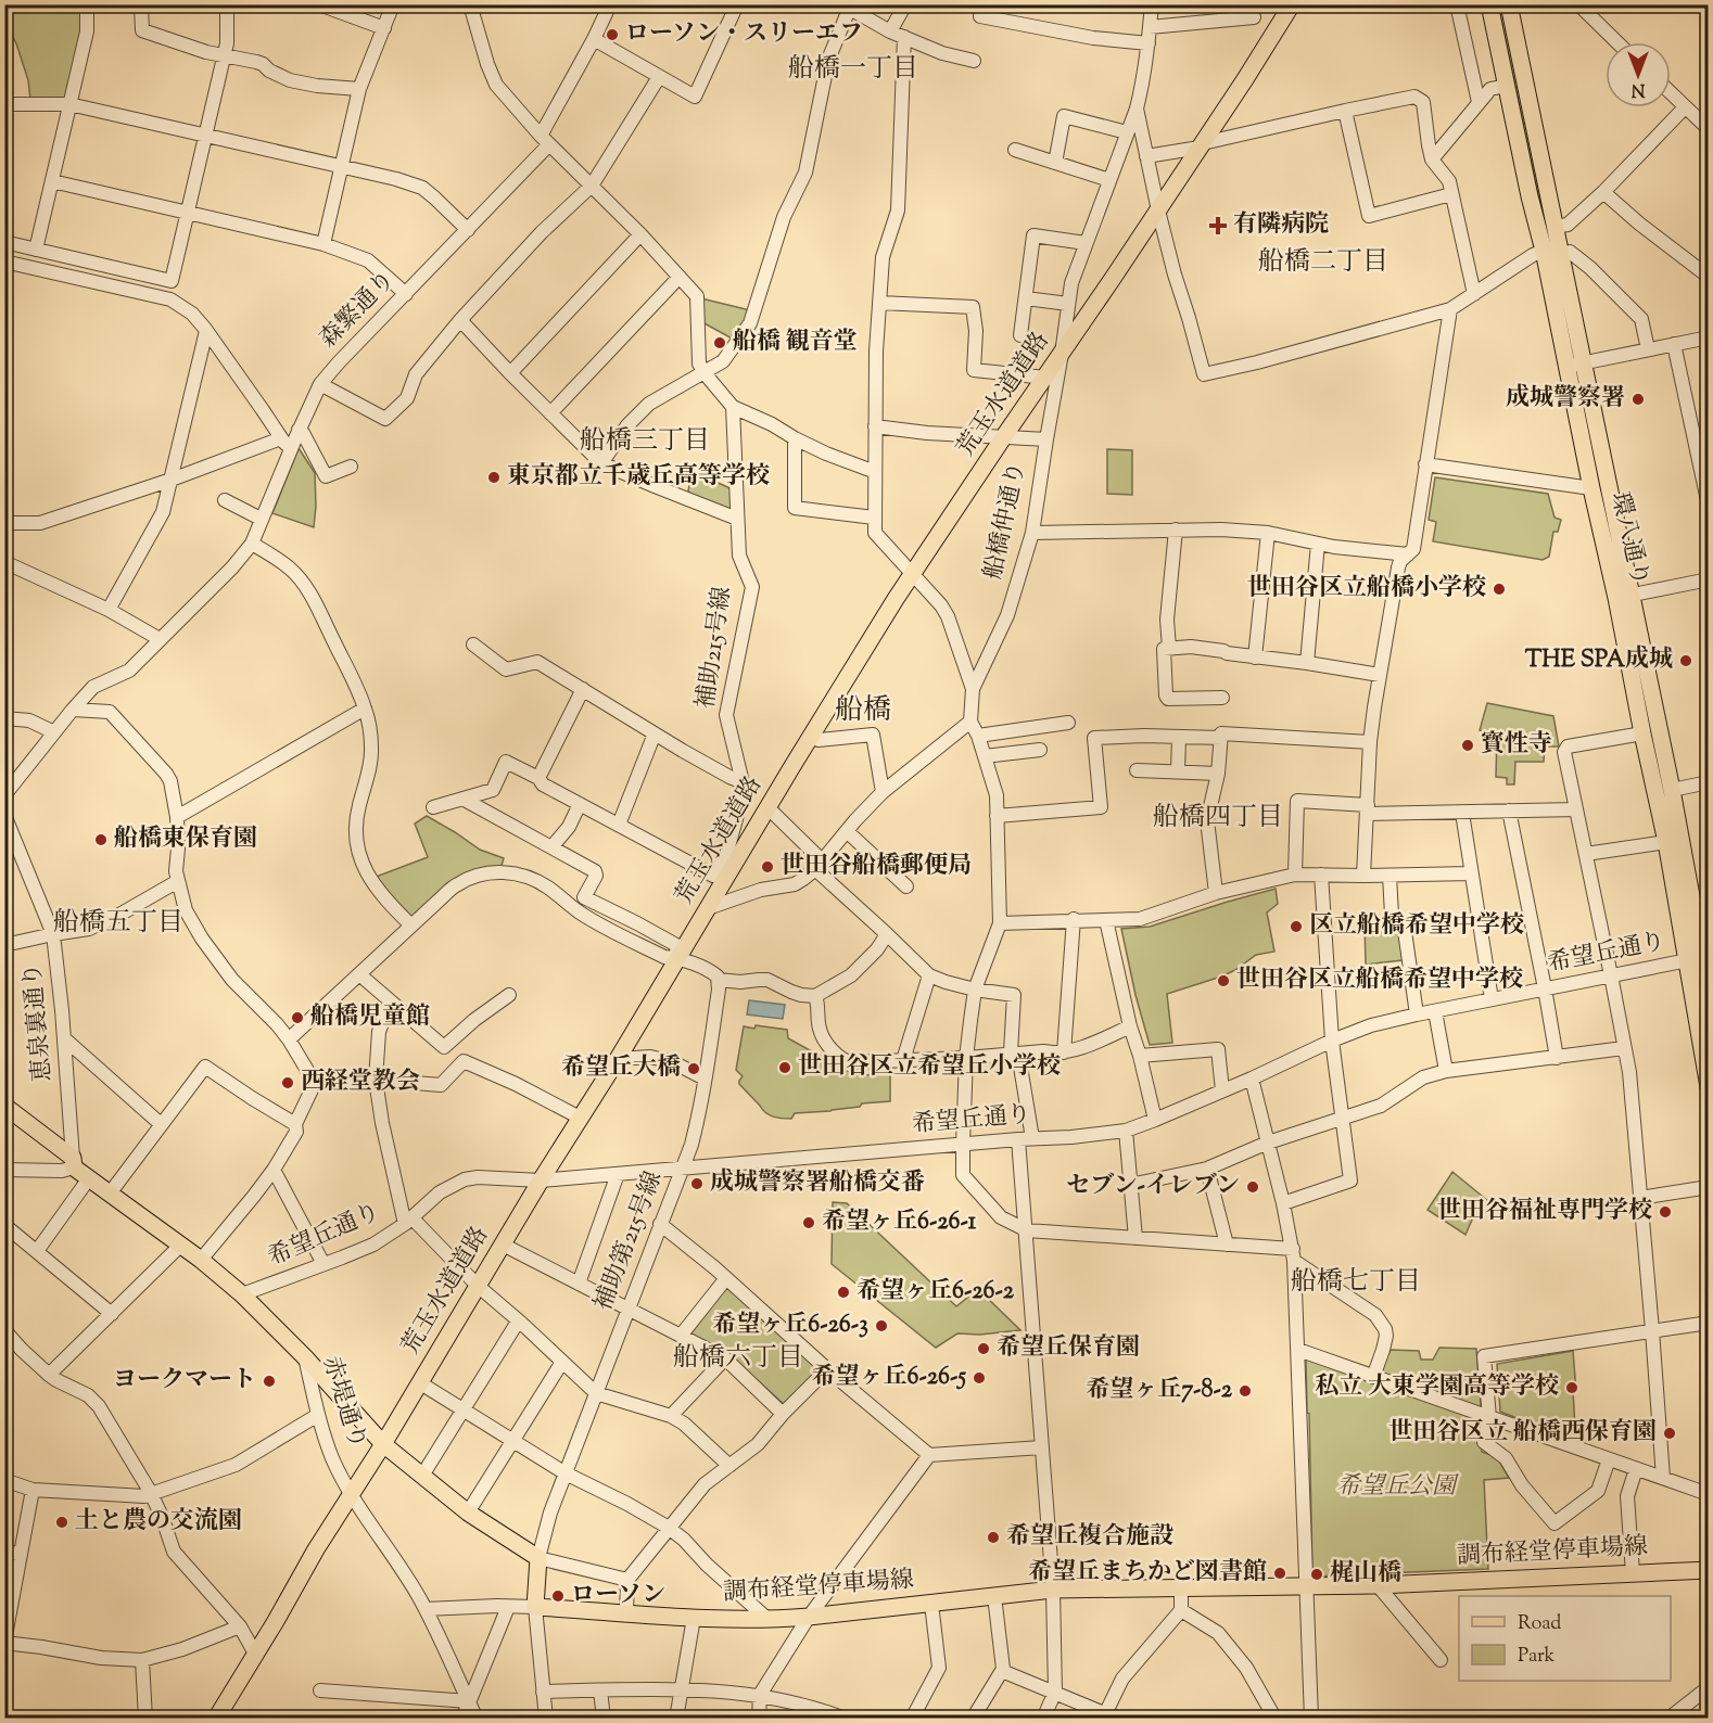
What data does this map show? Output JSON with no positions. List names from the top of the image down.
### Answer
{
  "streets": {
    "main road": [
      "荒玉水道道路",
      "環八通り",
      "赤堤通り",
      "調布経堂停車場線"
    ],
    "street": [
      "森繁通り",
      "船橋仲通り",
      "補助215号線",
      "希望丘通り",
      "恵泉裏通り",
      "補助第215号線"
    ]
  },
  "crossings": [
    ["荒玉水道道路", "船橋仲通り"],
    ["荒玉水道道路", "補助215号線"],
    ["荒玉水道道路", "希望丘通り"],
    ["荒玉水道道路", "赤堤通り"],
    ["環八通り", "希望丘通り"],
    ["希望丘通り", "補助第215号線"],
    ["希望丘通り", "赤堤通り"],
    ["恵泉裏通り", "赤堤通り"]
  ],
  "districts": [
    "船橋一丁目",
    "船橋二丁目",
    "船橋三丁目",
    "船橋",
    "船橋四丁目",
    "船橋五丁目",
    "船橋七丁目",
    "船橋六丁目"
  ],
  "parks": ["希望丘公園"],
  "places": {
    "other": [
      "ローソン・スリーエフ",
      "船橋 観音堂",
      "成城警察署",
      "東京都立千歳丘高等学校",
      "世田谷区立船橋小学校",
      "THE SPA成城",
      "寳性寺",
      "船橋東保育園",
      "世田谷船橋郵便局",
      "区立船橋希望中学校",
      "世田谷区立船橋希望中学校",
      "船橋児童館",
      "世田谷区立希望丘小学校",
      "希望丘大橋",
      "西経堂教会",
      "成城警察署船橋交番",
      "セブン-イレブン",
      "世田谷福祉専門学校",
      "希望ヶ丘6-26-1",
      "希望ヶ丘6-26-2",
      "希望ヶ丘6-26-3",
      "希望丘保育園",
      "希望ヶ丘6-26-5",
      "ヨークマート",
      "私立 大東学園高等学校",
      "希望ヶ丘7-8-2",
      "世田谷区立 船橋西保育園",
      "土と農の交流園",
      "希望丘複合施設",
      "希望丘まちかど図書館",
      "梶山橋",
      "ローソン"
    ],
    "health": ["有隣病院"]
  },
  "legend": ["Road", "Park"],
  "north": "bottom"
}
